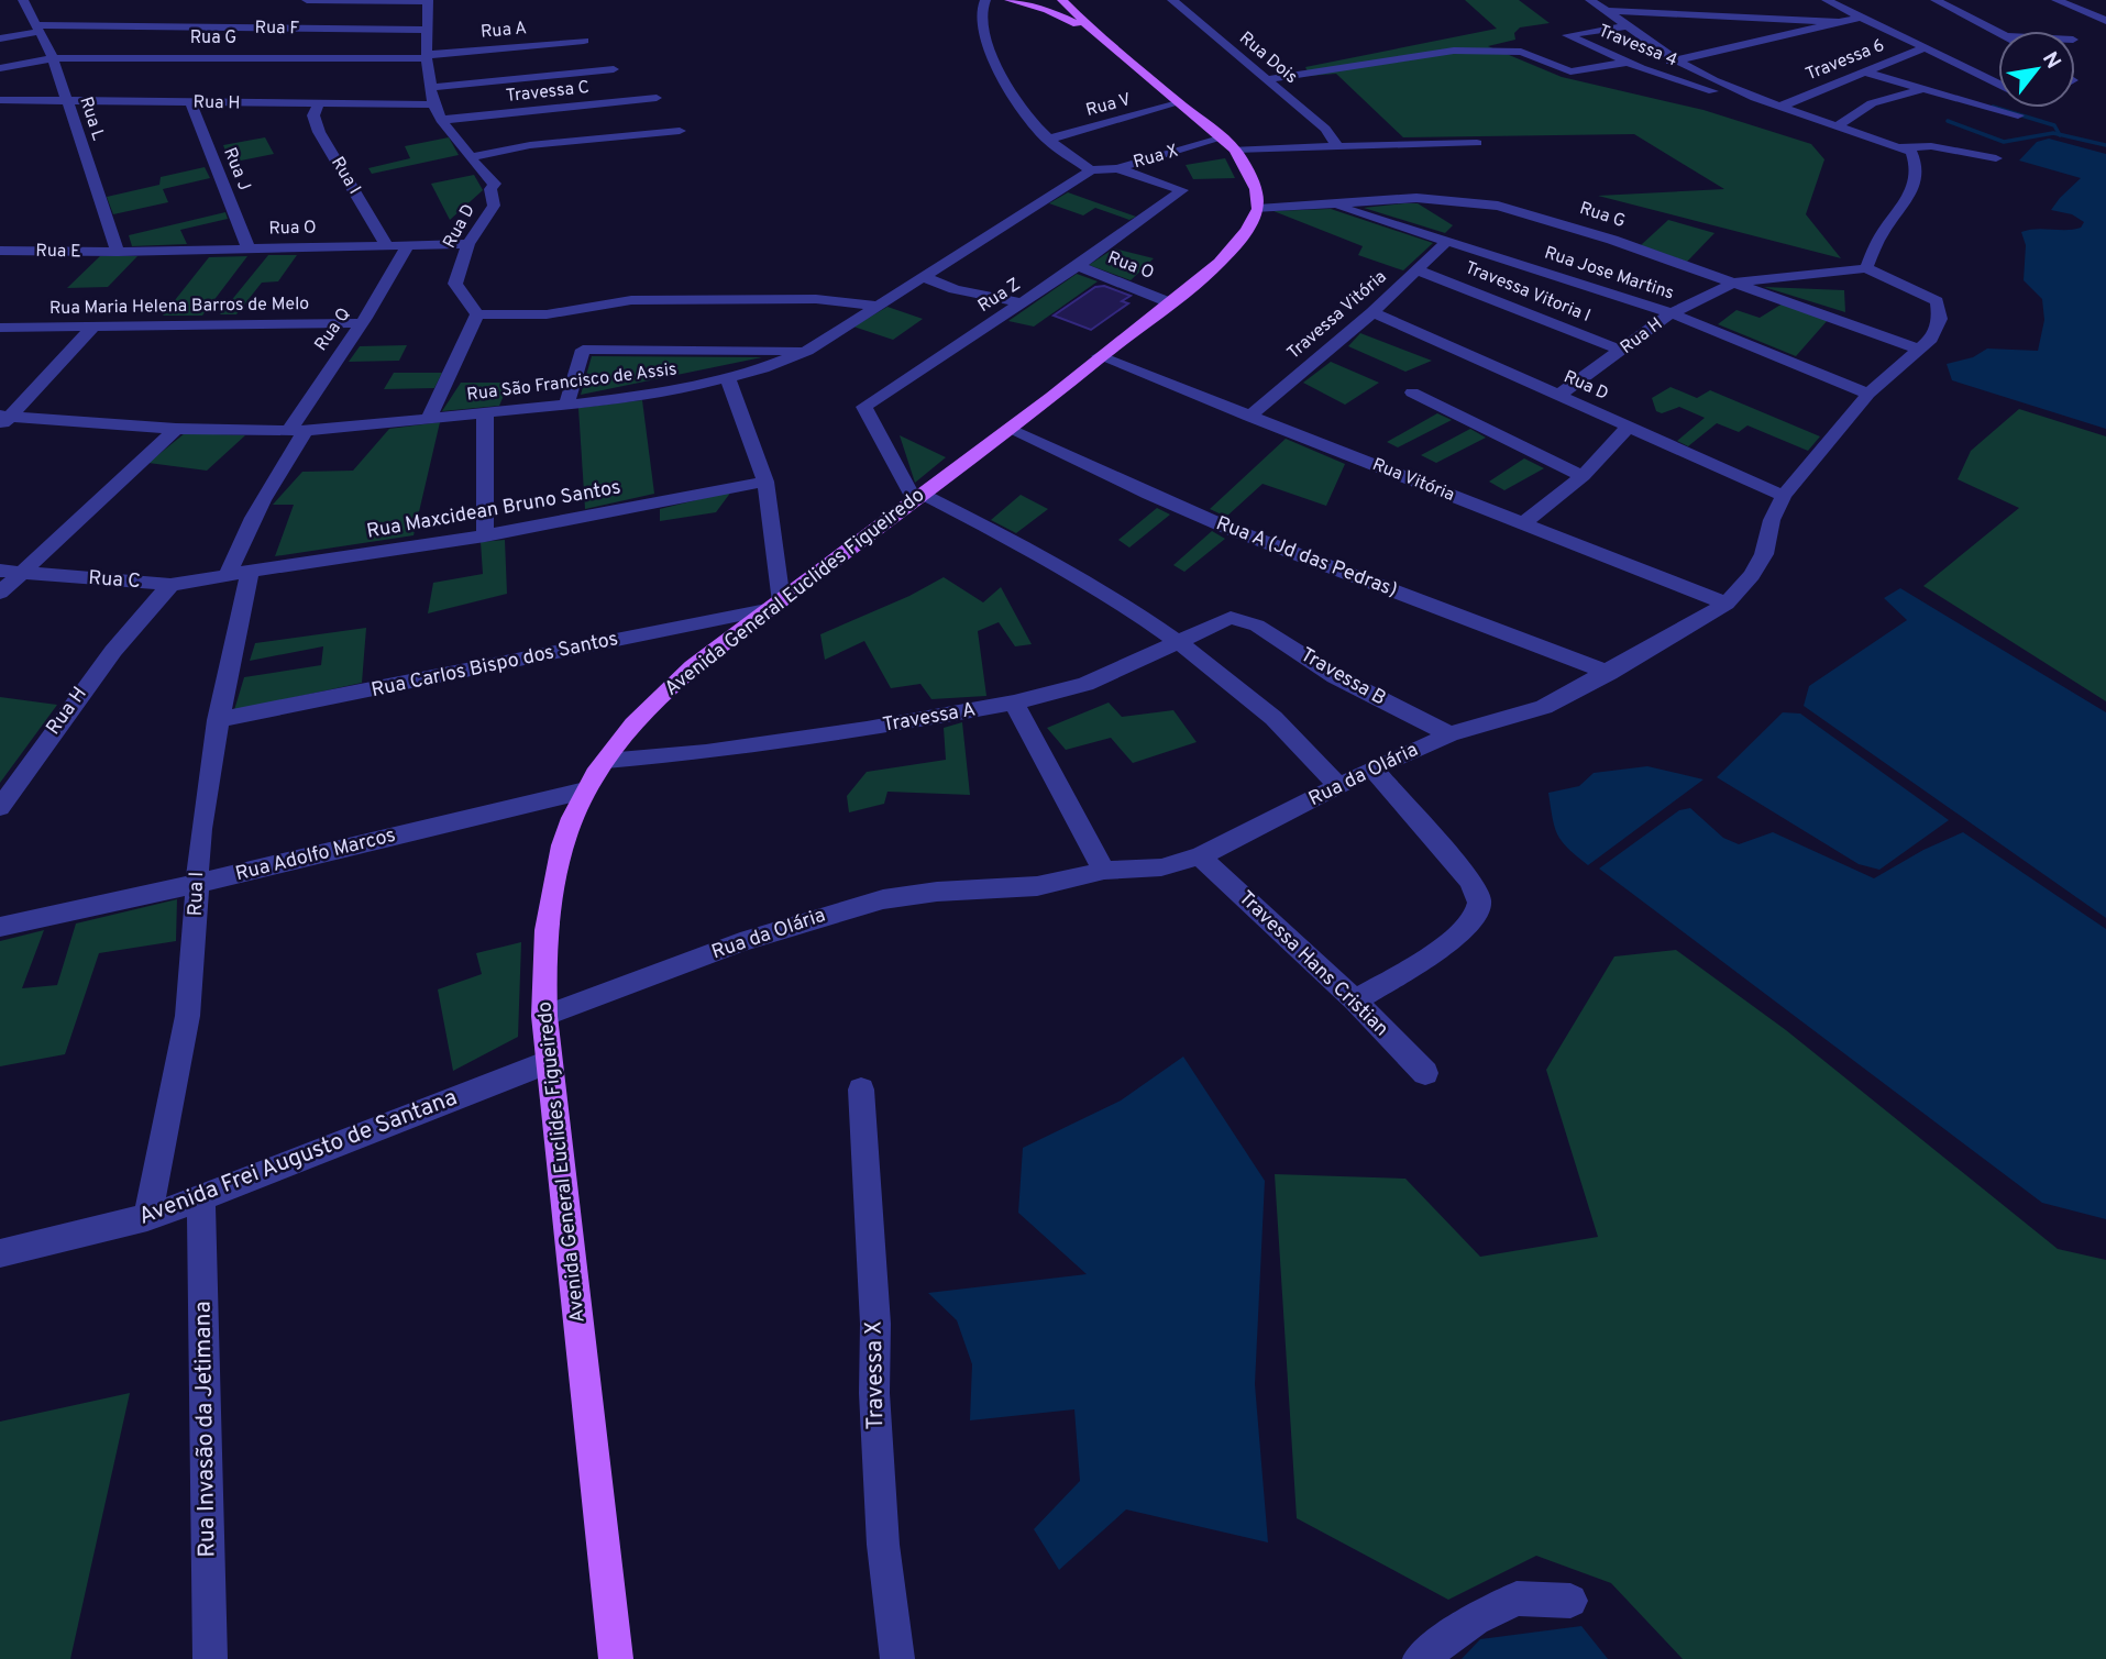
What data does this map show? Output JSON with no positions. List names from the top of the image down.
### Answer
{
  "streets": {
    "main road": ["Avenida General Euclides Figueiredo"],
    "street": [
      "Rua F",
      "Rua A",
      "Rua G",
      "Travessa 4",
      "Rua Dois",
      "Travessa 6",
      "Travessa C",
      "Rua H",
      "Rua V",
      "Rua L",
      "Rua X",
      "Rua J",
      "Rua I",
      "Rua D",
      "Rua O",
      "Rua E",
      "Rua Jose Martins",
      "Travessa Vitoria I",
      "Rua Z",
      "Rua Maria Helena Barros de Melo",
      "Travessa Vitória",
      "Rua Q",
      "Rua São Francisco de Assis",
      "Rua Vitória",
      "Rua Maxcidean Bruno Santos",
      "Rua A (Jd das Pedras)",
      "Rua C",
      "Rua Carlos Bispo dos Santos",
      "Travessa B",
      "Travessa A",
      "Rua da Olária",
      "Rua Adolfo Marcos",
      "Travessa Hans Cristian",
      "Avenida Frei Augusto de Santana",
      "Travessa X",
      "Rua Invasão da Jetimana"
    ]
  },
  "crossings": [
    ["Rua F", "Rua L"],
    ["Rua F", "Rua D"],
    ["Rua A", "Rua G"],
    ["Rua A", "Rua D"],
    ["Rua G", "Rua H"],
    ["Rua G", "Rua L"],
    ["Rua G", "Rua D"],
    ["Rua G", "Rua Jose Martins"],
    ["Rua G", "Avenida General Euclides Figueiredo"],
    ["Rua G", "Rua da Olária"],
    ["Rua Dois", "Rua X"],
    ["Travessa C", "Rua D"],
    ["Rua H", "Rua L"],
    ["Rua H", "Rua J"],
    ["Rua H", "Rua I"],
    ["Rua H", "Rua D"],
    ["Rua H", "Rua Jose Martins"],
    ["Rua H", "Travessa Vitoria I"],
    ["Rua H", "Rua C"],
    ["Rua H", "Rua da Olária"],
    ["Rua L", "Rua O"],
    ["Rua L", "Rua E"],
    ["Rua X", "Rua Z"],
    ["Rua X", "Rua São Francisco de Assis"],
    ["Rua J", "Rua O"],
    ["Rua I", "Rua O"],
    ["Rua I", "Rua Q"],
    ["Rua I", "Rua São Francisco de Assis"],
    ["Rua I", "Rua Maxcidean Bruno Santos"],
    ["Rua I", "Rua C"],
    ["Rua I", "Rua Carlos Bispo dos Santos"],
    ["Rua I", "Rua Adolfo Marcos"],
    ["Rua I", "Avenida Frei Augusto de Santana"],
    ["Rua D", "Rua O"],
    ["Rua D", "Travessa Vitória"],
    ["Rua D", "Rua da Olária"],
    ["Rua O", "Rua E"],
    ["Rua O", "Rua Z"],
    ["Rua O", "Rua Q"],
    ["Rua O", "Avenida General Euclides Figueiredo"],
    ["Rua Jose Martins", "Travessa Vitória"],
    ["Rua Jose Martins", "Rua da Olária"],
    ["Travessa Vitoria I", "Travessa Vitória"],
    ["Rua Z", "Avenida General Euclides Figueiredo"],
    ["Rua Maria Helena Barros de Melo", "Rua Q"],
    ["Travessa Vitória", "Rua Vitória"],
    ["Rua Q", "Rua São Francisco de Assis"],
    ["Rua Vitória", "Avenida General Euclides Figueiredo"],
    ["Rua Vitória", "Rua da Olária"],
    ["Rua Maxcidean Bruno Santos", "Rua C"],
    ["Rua A (Jd das Pedras)", "Avenida General Euclides Figueiredo"],
    ["Rua A (Jd das Pedras)", "Rua da Olária"],
    ["Avenida General Euclides Figueiredo", "Rua Carlos Bispo dos Santos"],
    ["Avenida General Euclides Figueiredo", "Travessa A"],
    ["Avenida General Euclides Figueiredo", "Rua da Olária"],
    ["Avenida General Euclides Figueiredo", "Rua Adolfo Marcos"],
    ["Avenida General Euclides Figueiredo", "Avenida Frei Augusto de Santana"],
    ["Travessa B", "Travessa A"],
    ["Travessa B", "Rua da Olária"],
    ["Rua da Olária", "Travessa Hans Cristian"],
    ["Avenida Frei Augusto de Santana", "Rua Invasão da Jetimana"]
  ],
  "north": "top right"
}
